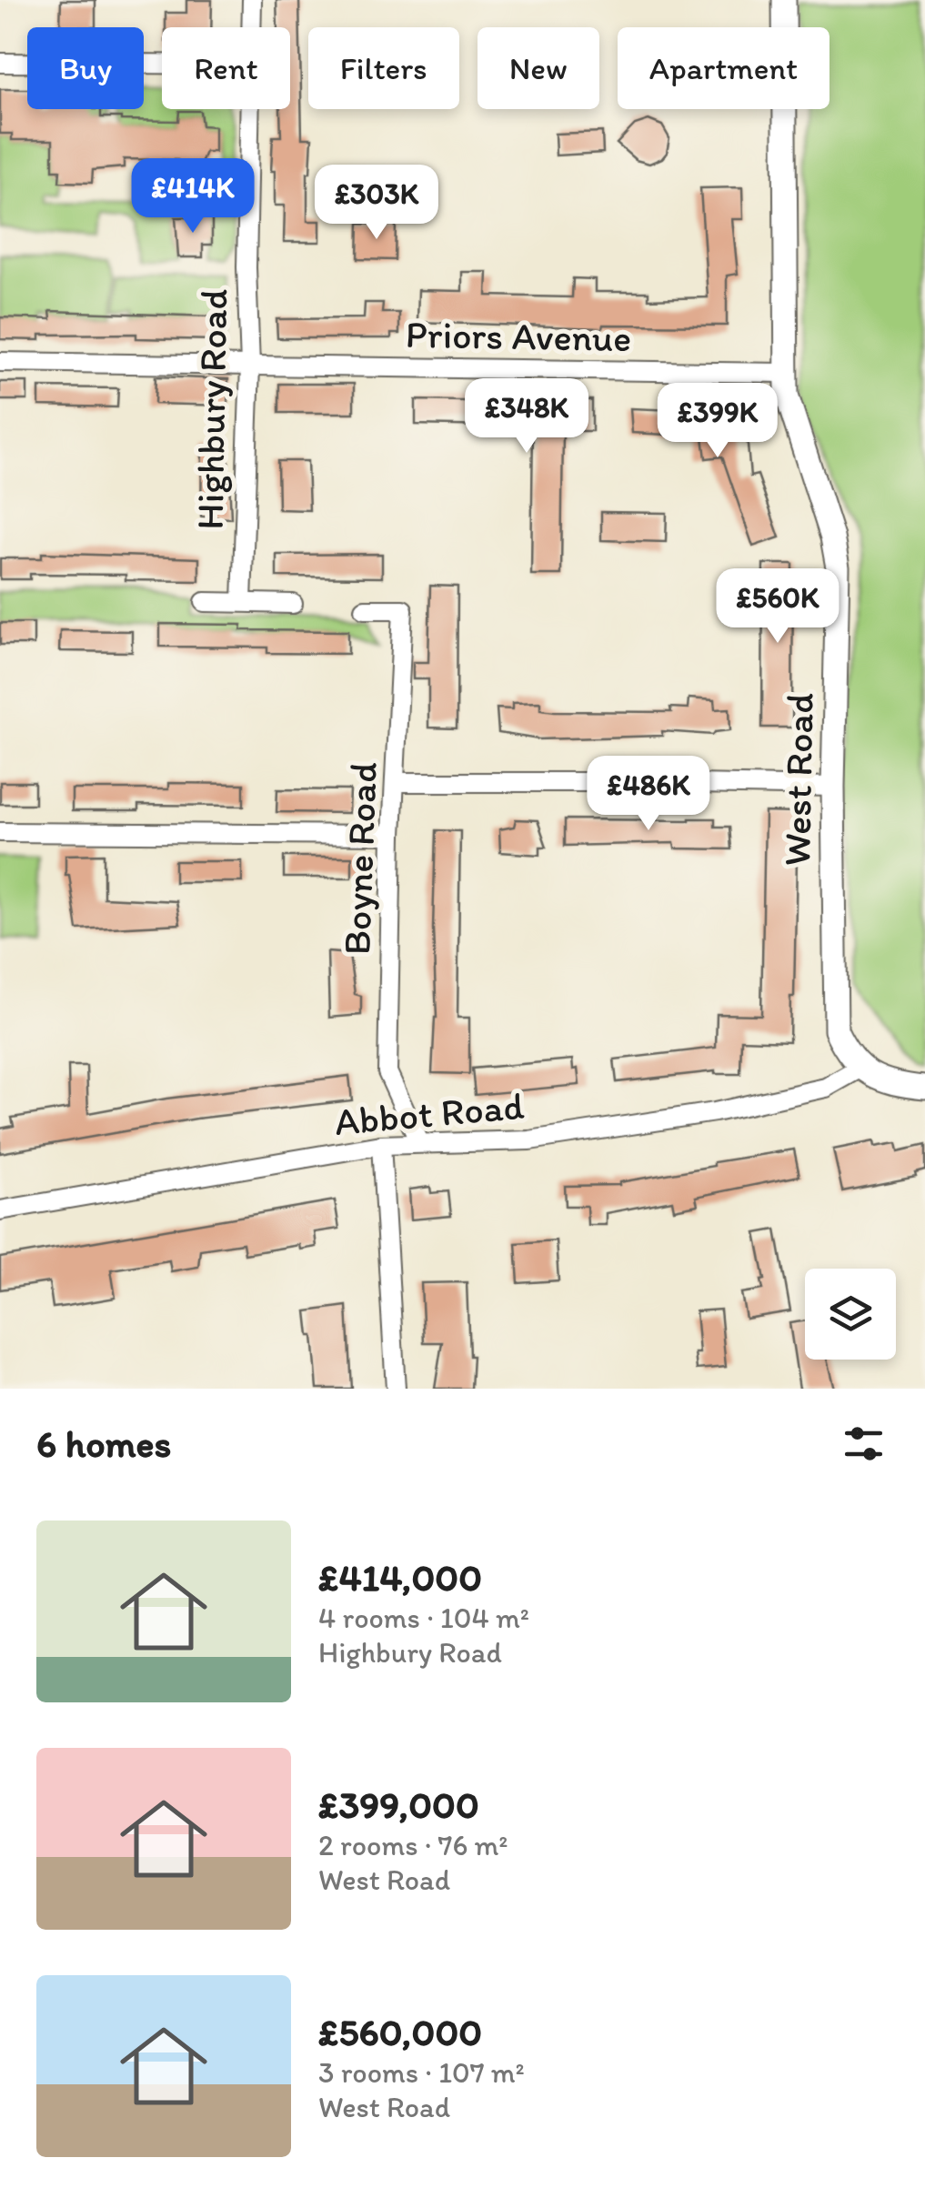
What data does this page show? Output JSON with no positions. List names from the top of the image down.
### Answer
{
  "streets": {
    "street": [
      "Priors Avenue",
      "Highbury Road",
      "West Road",
      "Boyne Road",
      "Abbot Road"
    ]
  },
  "crossings": [
    ["Priors Avenue", "Highbury Road"],
    ["Priors Avenue", "West Road"],
    ["West Road", "Abbot Road"],
    ["Boyne Road", "Abbot Road"]
  ],
  "page": {
    "chip": [
      "Buy",
      "Rent",
      "Filters",
      "New",
      "Apartment"
    ],
    "price": [
      "£414K",
      "£303K",
      "£348K",
      "£399K",
      "£560K",
      "£486K"
    ],
    "heading": "6 homes",
    "list": [
      {
        "name": "£414,000",
        "note": "4 rooms · 104 m² · Highbury Road"
      },
      {
        "name": "£399,000",
        "note": "2 rooms · 76 m² · West Road"
      },
      {
        "name": "£560,000",
        "note": "3 rooms · 107 m² · West Road"
      }
    ]
  }
}
